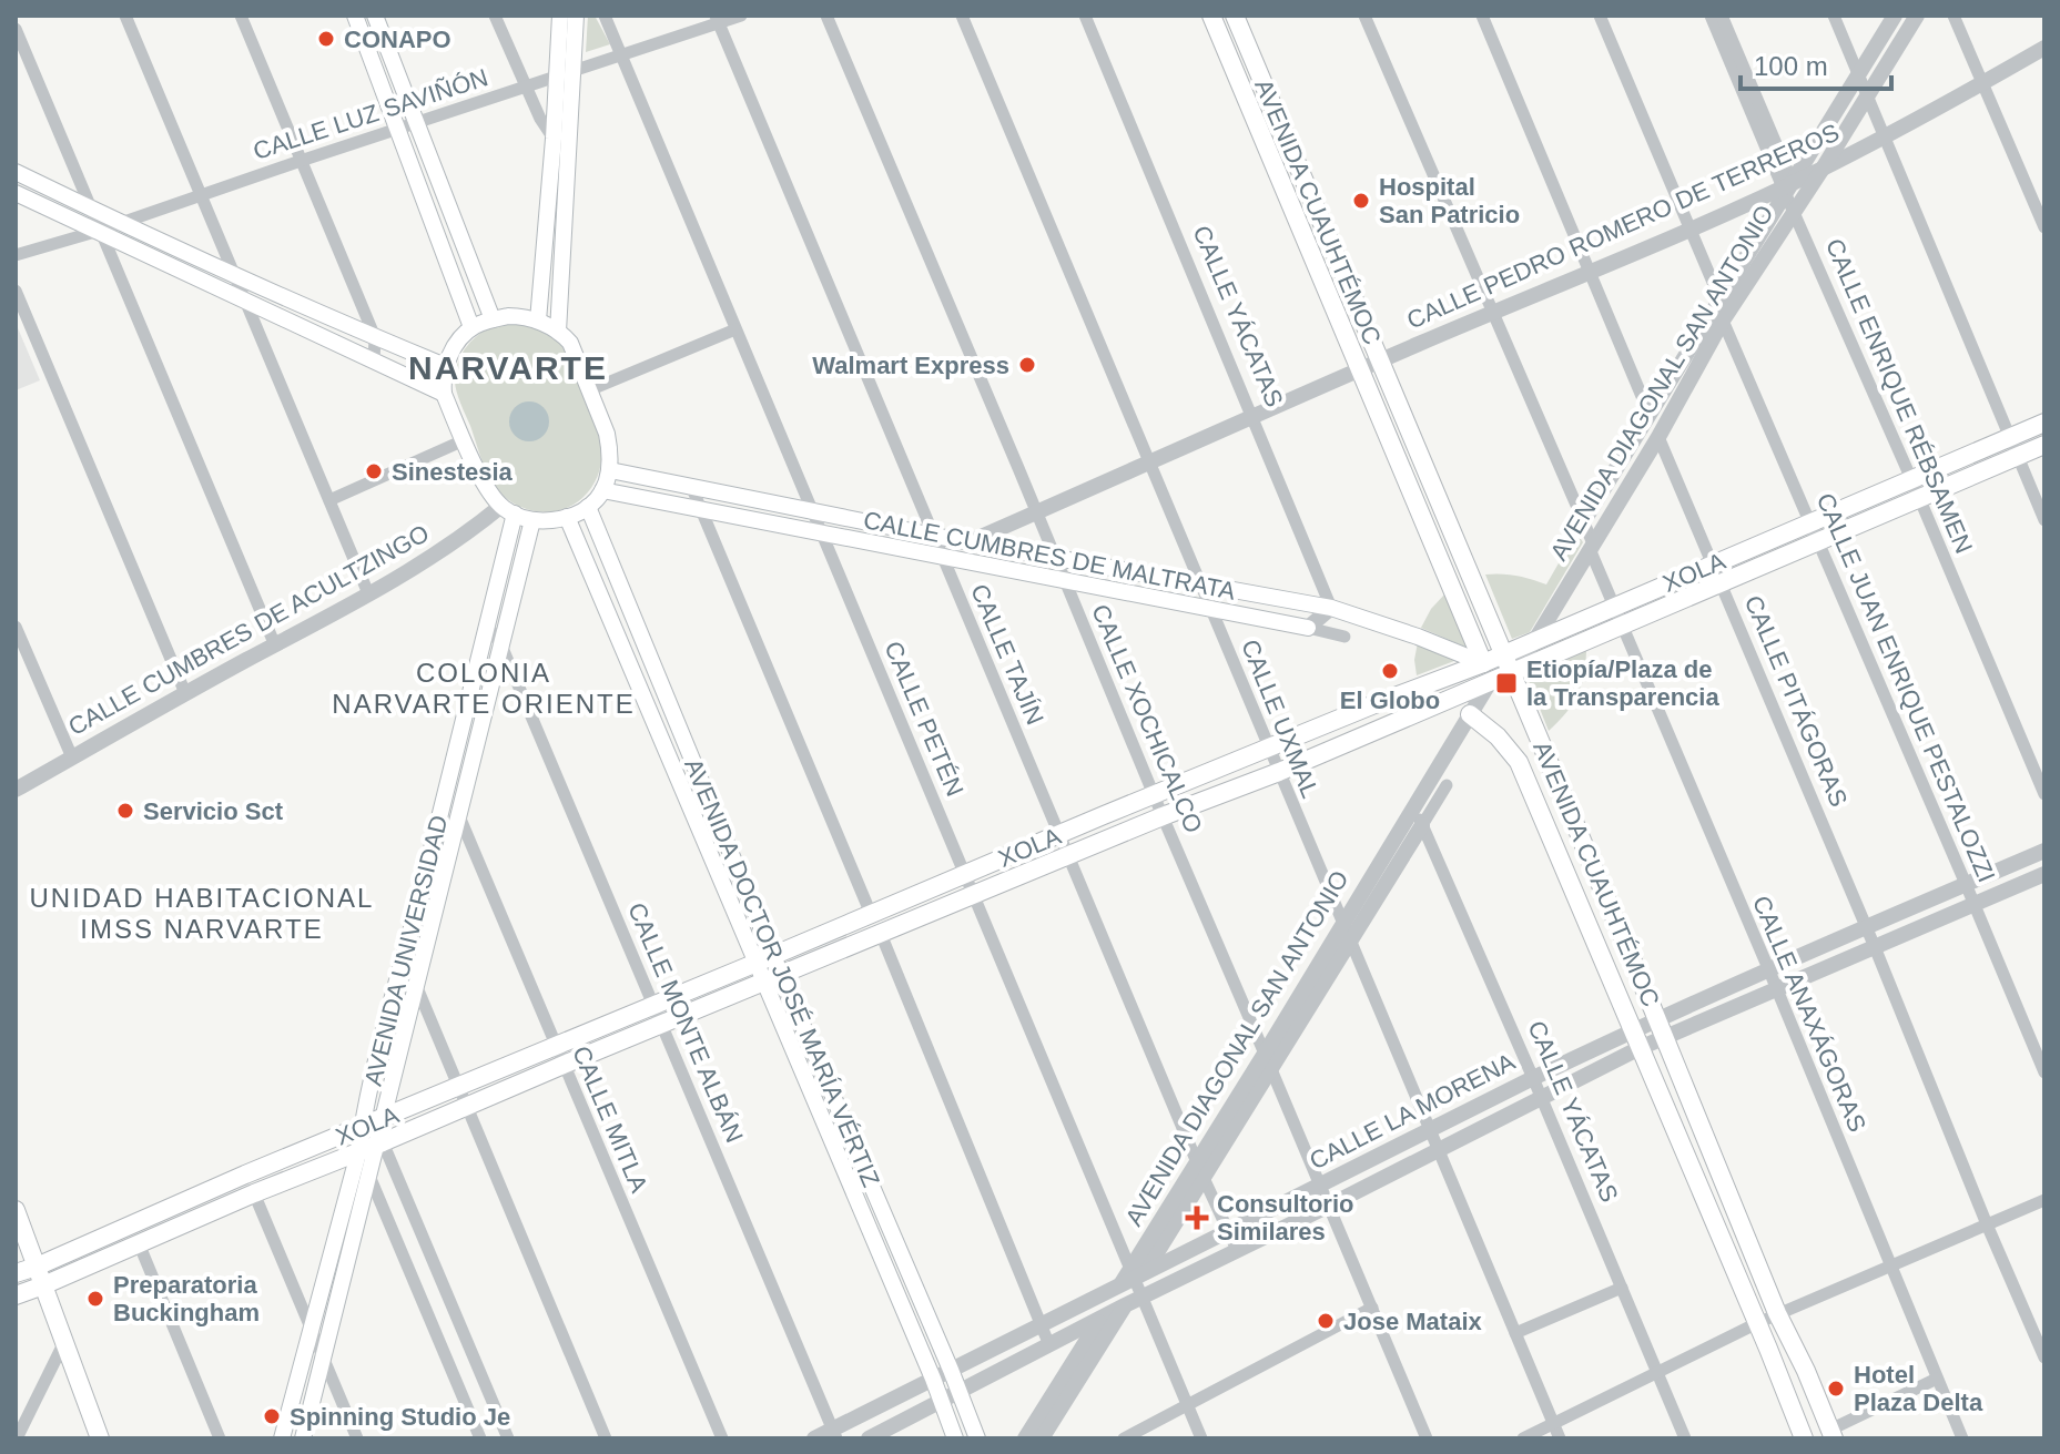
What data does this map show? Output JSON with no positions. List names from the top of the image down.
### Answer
{
  "streets": {
    "main road": [
      "AVENIDA CUAUHTÉMOC",
      "CALLE CUMBRES DE MALTRATA",
      "XOLA",
      "AVENIDA UNIVERSIDAD",
      "AVENIDA DOCTOR JOSÉ MARÍA VÉRTIZ"
    ],
    "street": [
      "CALLE LUZ SAVIÑÓN",
      "CALLE PEDRO ROMERO DE TERREROS",
      "CALLE YÁCATAS",
      "AVENIDA DIAGONAL SAN ANTONIO",
      "CALLE ENRIQUE RÉBSAMEN",
      "CALLE CUMBRES DE ACULTZINGO",
      "CALLE TAJÍN",
      "CALLE JUAN ENRIQUE PESTALOZZI",
      "CALLE PITÁGORAS",
      "CALLE PETÉN",
      "CALLE XOCHICALCO",
      "CALLE UXMAL",
      "CALLE ANAXÁGORAS",
      "CALLE MONTE ALBÁN",
      "CALLE LA MORENA",
      "CALLE MITLA"
    ]
  },
  "crossings": [
    ["CALLE LUZ SAVIÑÓN", "CALLE TAJÍN"],
    ["CALLE LUZ SAVIÑÓN", "CALLE PETÉN"],
    ["AVENIDA CUAUHTÉMOC", "CALLE PEDRO ROMERO DE TERREROS"],
    ["AVENIDA CUAUHTÉMOC", "AVENIDA DIAGONAL SAN ANTONIO"],
    ["AVENIDA CUAUHTÉMOC", "CALLE CUMBRES DE MALTRATA"],
    ["AVENIDA CUAUHTÉMOC", "XOLA"],
    ["AVENIDA CUAUHTÉMOC", "CALLE LA MORENA"],
    ["CALLE PEDRO ROMERO DE TERREROS", "CALLE YÁCATAS"],
    ["CALLE PEDRO ROMERO DE TERREROS", "AVENIDA DIAGONAL SAN ANTONIO"],
    ["CALLE PEDRO ROMERO DE TERREROS", "CALLE ENRIQUE RÉBSAMEN"],
    ["CALLE PEDRO ROMERO DE TERREROS", "CALLE CUMBRES DE MALTRATA"],
    ["CALLE PEDRO ROMERO DE TERREROS", "CALLE PITÁGORAS"],
    ["CALLE PEDRO ROMERO DE TERREROS", "CALLE XOCHICALCO"],
    ["CALLE PEDRO ROMERO DE TERREROS", "CALLE UXMAL"],
    ["CALLE PEDRO ROMERO DE TERREROS", "CALLE ANAXÁGORAS"],
    ["CALLE YÁCATAS", "AVENIDA DIAGONAL SAN ANTONIO"],
    ["CALLE YÁCATAS", "CALLE CUMBRES DE MALTRATA"],
    ["CALLE YÁCATAS", "CALLE LA MORENA"],
    ["AVENIDA DIAGONAL SAN ANTONIO", "CALLE ENRIQUE RÉBSAMEN"],
    ["AVENIDA DIAGONAL SAN ANTONIO", "XOLA"],
    ["AVENIDA DIAGONAL SAN ANTONIO", "CALLE TAJÍN"],
    ["AVENIDA DIAGONAL SAN ANTONIO", "CALLE JUAN ENRIQUE PESTALOZZI"],
    ["AVENIDA DIAGONAL SAN ANTONIO", "CALLE PITÁGORAS"],
    ["AVENIDA DIAGONAL SAN ANTONIO", "CALLE PETÉN"],
    ["AVENIDA DIAGONAL SAN ANTONIO", "CALLE XOCHICALCO"],
    ["AVENIDA DIAGONAL SAN ANTONIO", "CALLE UXMAL"],
    ["AVENIDA DIAGONAL SAN ANTONIO", "CALLE ANAXÁGORAS"],
    ["AVENIDA DIAGONAL SAN ANTONIO", "CALLE LA MORENA"],
    ["CALLE ENRIQUE RÉBSAMEN", "XOLA"],
    ["CALLE CUMBRES DE MALTRATA", "XOLA"],
    ["CALLE CUMBRES DE MALTRATA", "CALLE CUMBRES DE ACULTZINGO"],
    ["CALLE CUMBRES DE MALTRATA", "CALLE TAJÍN"],
    ["CALLE CUMBRES DE MALTRATA", "CALLE PETÉN"],
    ["CALLE CUMBRES DE MALTRATA", "CALLE XOCHICALCO"],
    ["CALLE CUMBRES DE MALTRATA", "CALLE UXMAL"],
    ["CALLE CUMBRES DE MALTRATA", "AVENIDA UNIVERSIDAD"],
    ["CALLE CUMBRES DE MALTRATA", "AVENIDA DOCTOR JOSÉ MARÍA VÉRTIZ"],
    ["XOLA", "CALLE TAJÍN"],
    ["XOLA", "CALLE JUAN ENRIQUE PESTALOZZI"],
    ["XOLA", "CALLE PITÁGORAS"],
    ["XOLA", "CALLE PETÉN"],
    ["XOLA", "CALLE XOCHICALCO"],
    ["XOLA", "CALLE UXMAL"],
    ["XOLA", "AVENIDA UNIVERSIDAD"],
    ["XOLA", "AVENIDA DOCTOR JOSÉ MARÍA VÉRTIZ"],
    ["XOLA", "CALLE ANAXÁGORAS"],
    ["XOLA", "CALLE MONTE ALBÁN"],
    ["XOLA", "CALLE MITLA"],
    ["CALLE CUMBRES DE ACULTZINGO", "AVENIDA UNIVERSIDAD"],
    ["CALLE CUMBRES DE ACULTZINGO", "AVENIDA DOCTOR JOSÉ MARÍA VÉRTIZ"],
    ["CALLE TAJÍN", "CALLE LA MORENA"],
    ["CALLE JUAN ENRIQUE PESTALOZZI", "CALLE LA MORENA"],
    ["CALLE PITÁGORAS", "CALLE LA MORENA"],
    ["CALLE PETÉN", "CALLE LA MORENA"],
    ["CALLE XOCHICALCO", "CALLE LA MORENA"],
    ["CALLE UXMAL", "CALLE LA MORENA"],
    ["AVENIDA UNIVERSIDAD", "AVENIDA DOCTOR JOSÉ MARÍA VÉRTIZ"],
    ["AVENIDA UNIVERSIDAD", "CALLE MONTE ALBÁN"],
    ["AVENIDA UNIVERSIDAD", "CALLE MITLA"],
    ["AVENIDA DOCTOR JOSÉ MARÍA VÉRTIZ", "CALLE LA MORENA"],
    ["CALLE ANAXÁGORAS", "CALLE LA MORENA"],
    ["CALLE MONTE ALBÁN", "CALLE LA MORENA"]
  ],
  "districts": ["NARVARTE", "COLONIA NARVARTE ORIENTE", "UNIDAD HABITACIONAL IMSS NARVARTE"],
  "places": {
    "other": [
      "CONAPO",
      "Hospital San Patricio",
      "Walmart Express",
      "Sinestesia",
      "El Globo",
      "Servicio Sct",
      "Preparatoria Buckingham",
      "Jose Mataix",
      "Hotel Plaza Delta",
      "Spinning Studio Je"
    ],
    "transit": ["Etiopía/Plaza de la Transparencia"],
    "health": ["Consultorio Similares"]
  },
  "scale_bar": "100 m"
}
